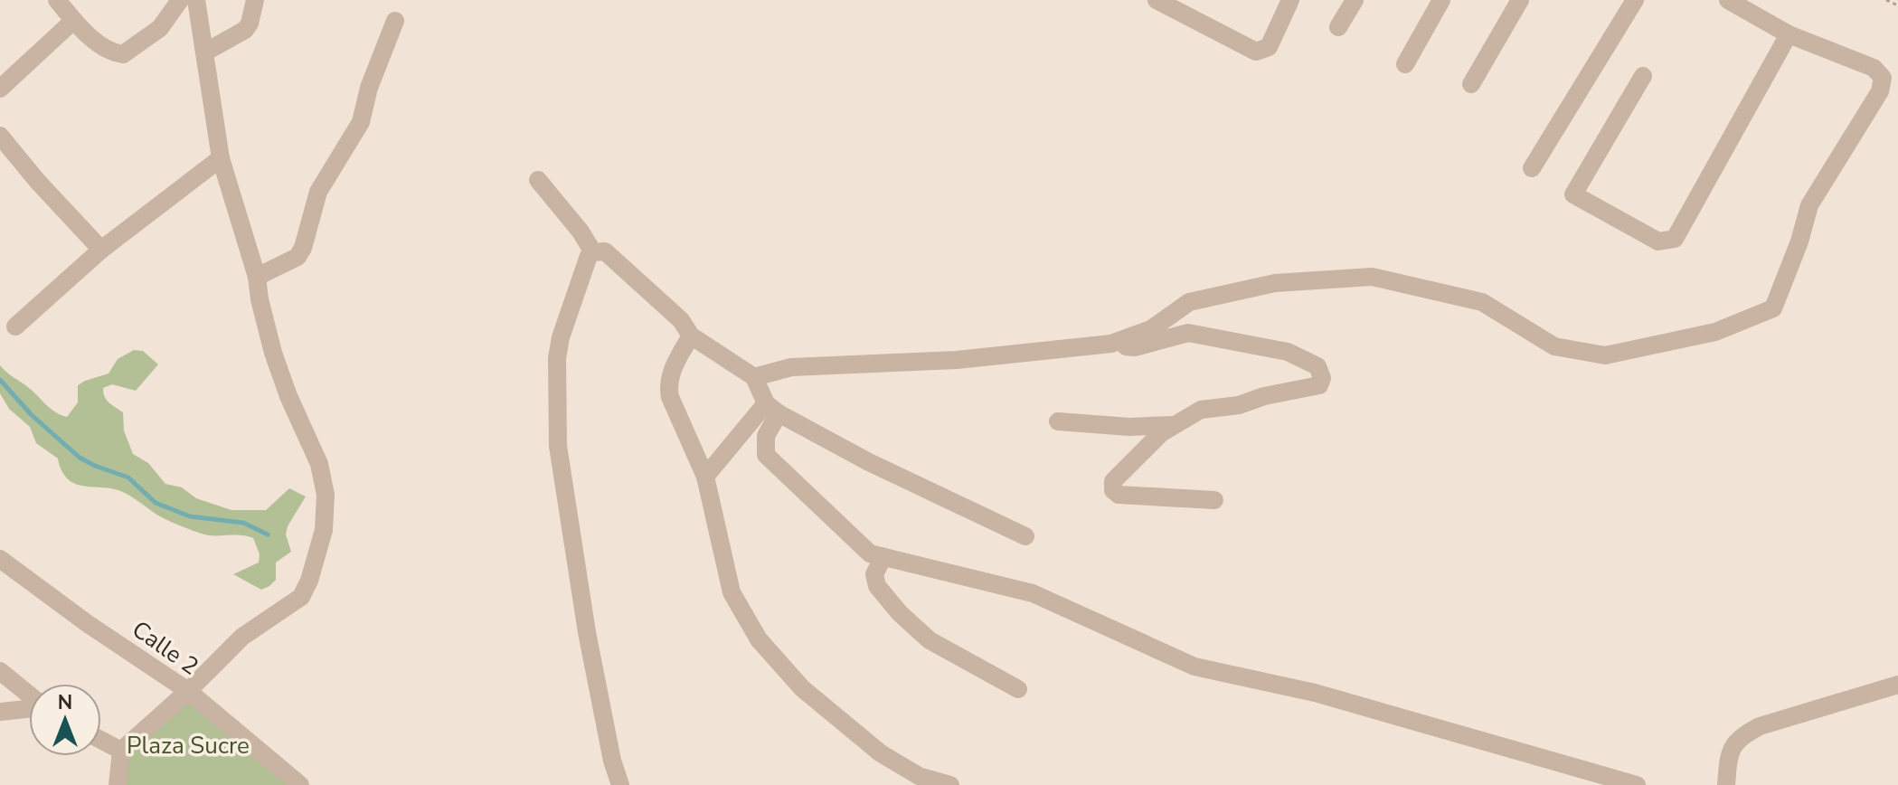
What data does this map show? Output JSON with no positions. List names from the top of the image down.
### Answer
{
  "streets": {
    "street": ["Calle 2"]
  },
  "parks": ["Plaza Sucre"],
  "north": "top"
}
